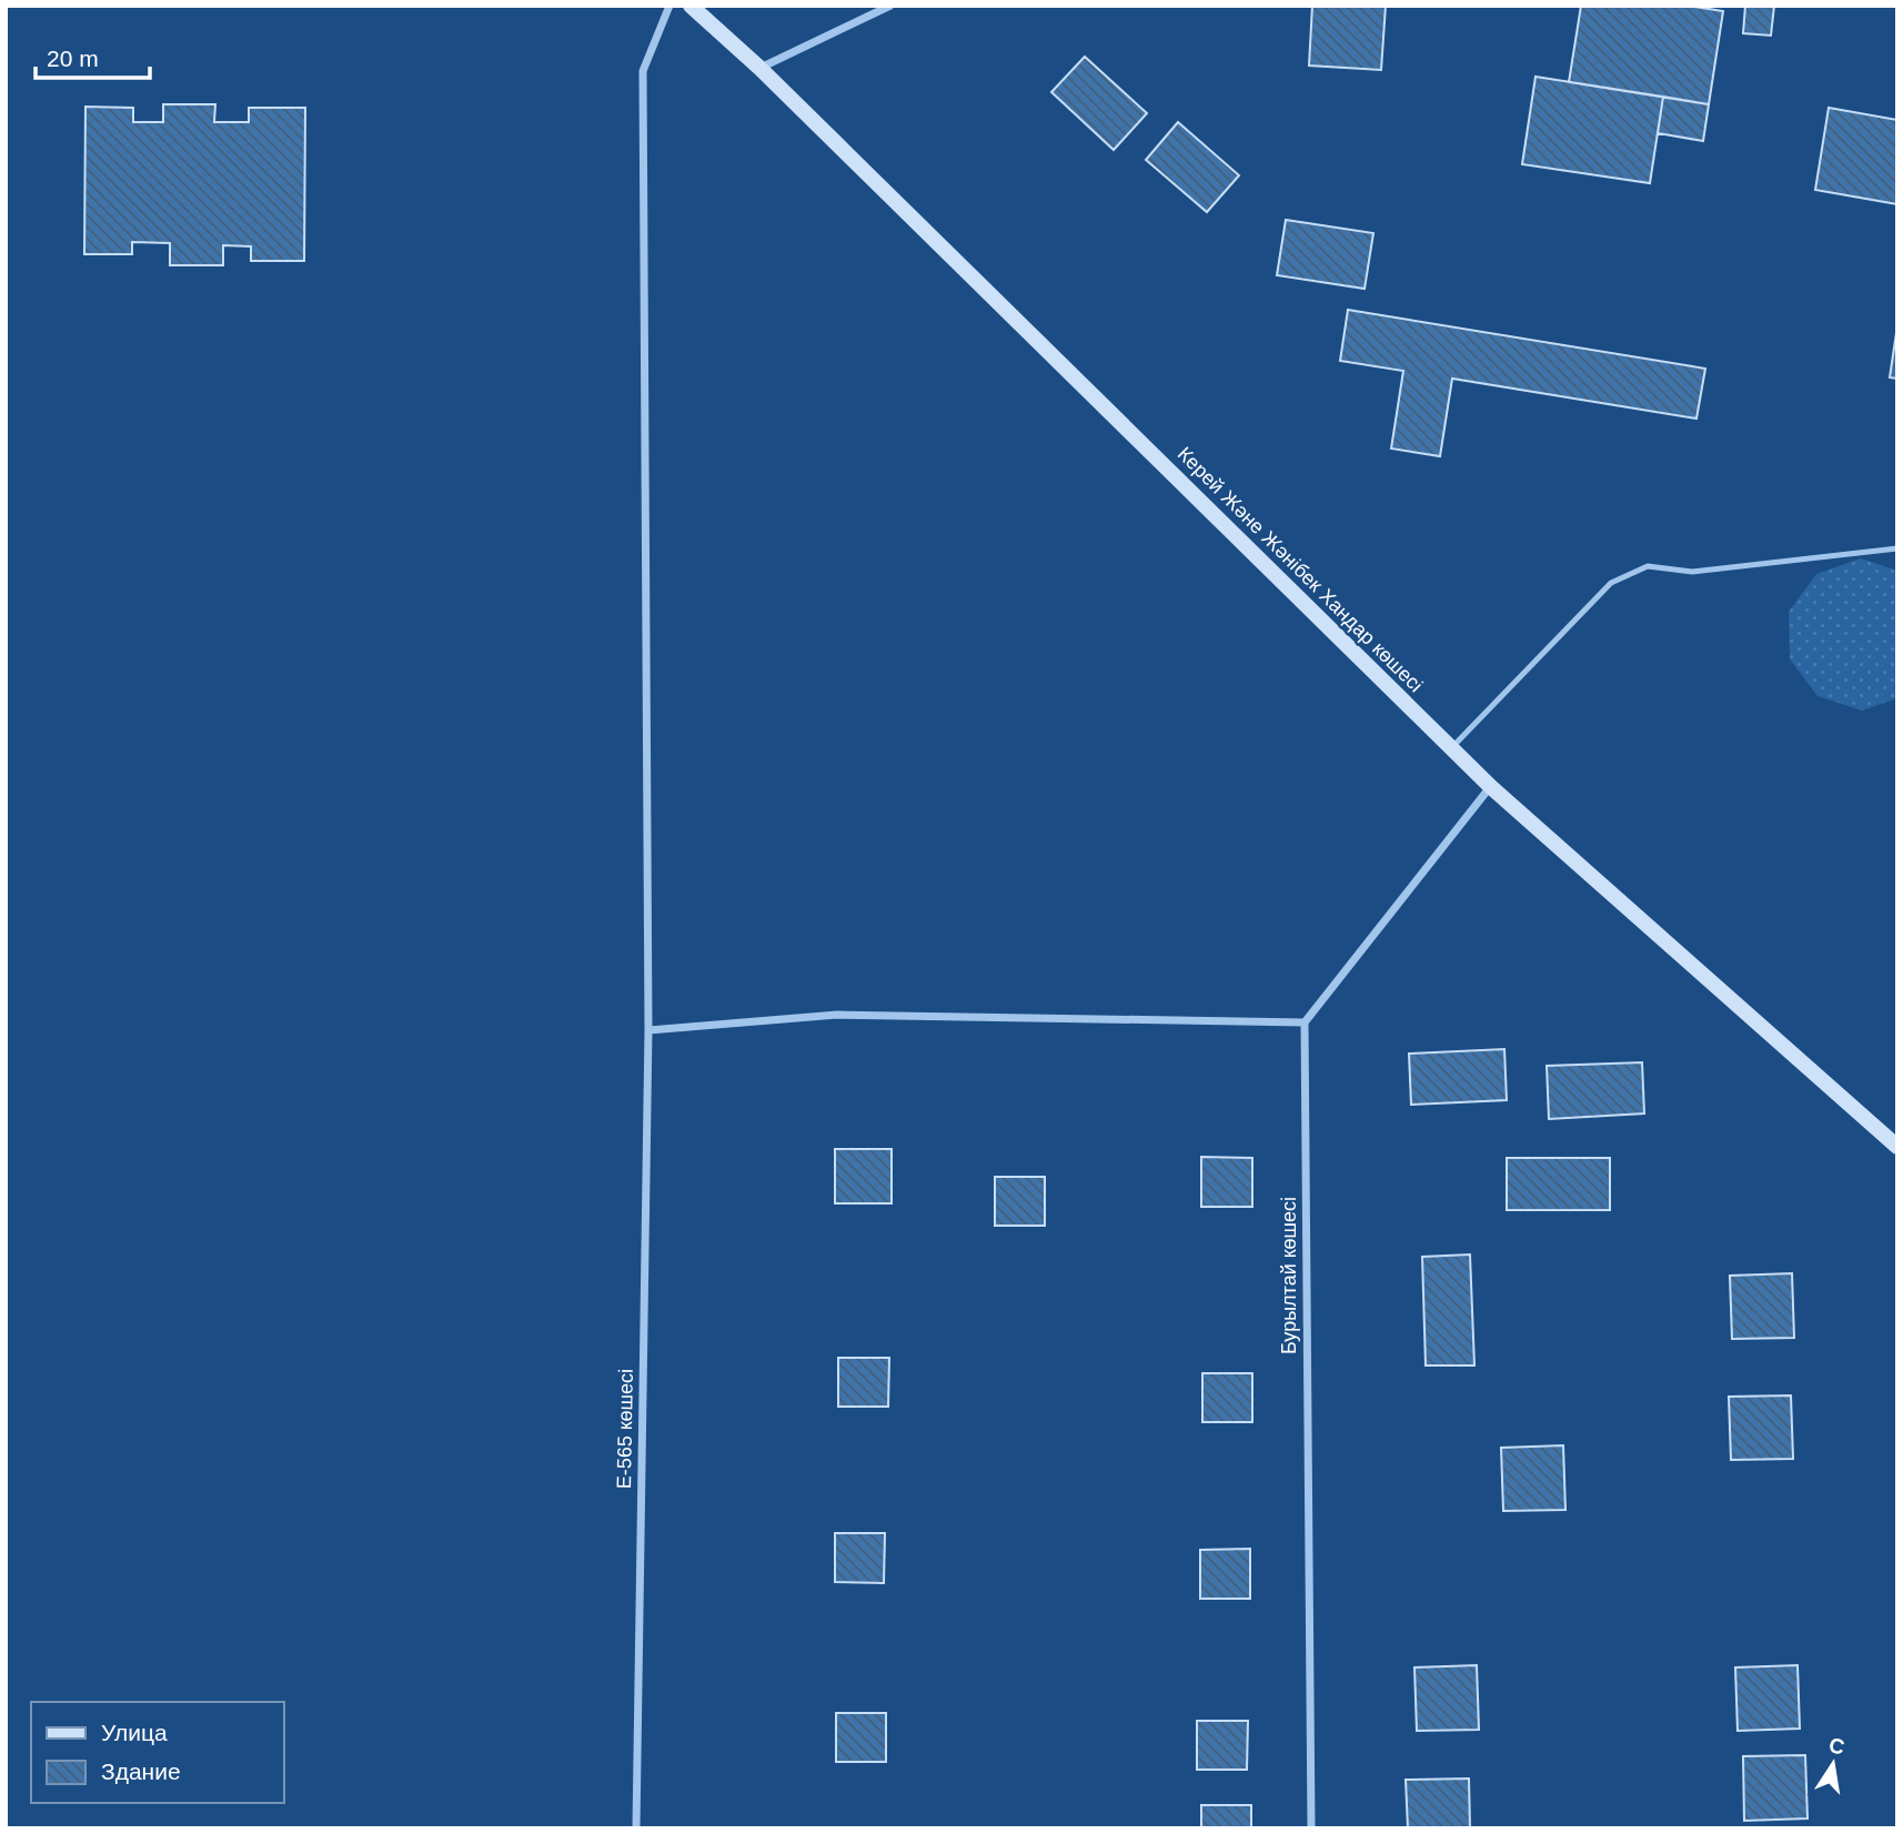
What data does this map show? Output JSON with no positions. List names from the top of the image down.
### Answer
{
  "streets": {
    "street": ["Керей Және Жәнібек Хандар көшесі", "Бурылтай көшесі", "Е-565 көшесі"]
  },
  "legend": ["Улица", "Здание"],
  "scale_bar": "20 m",
  "north": "top"
}
